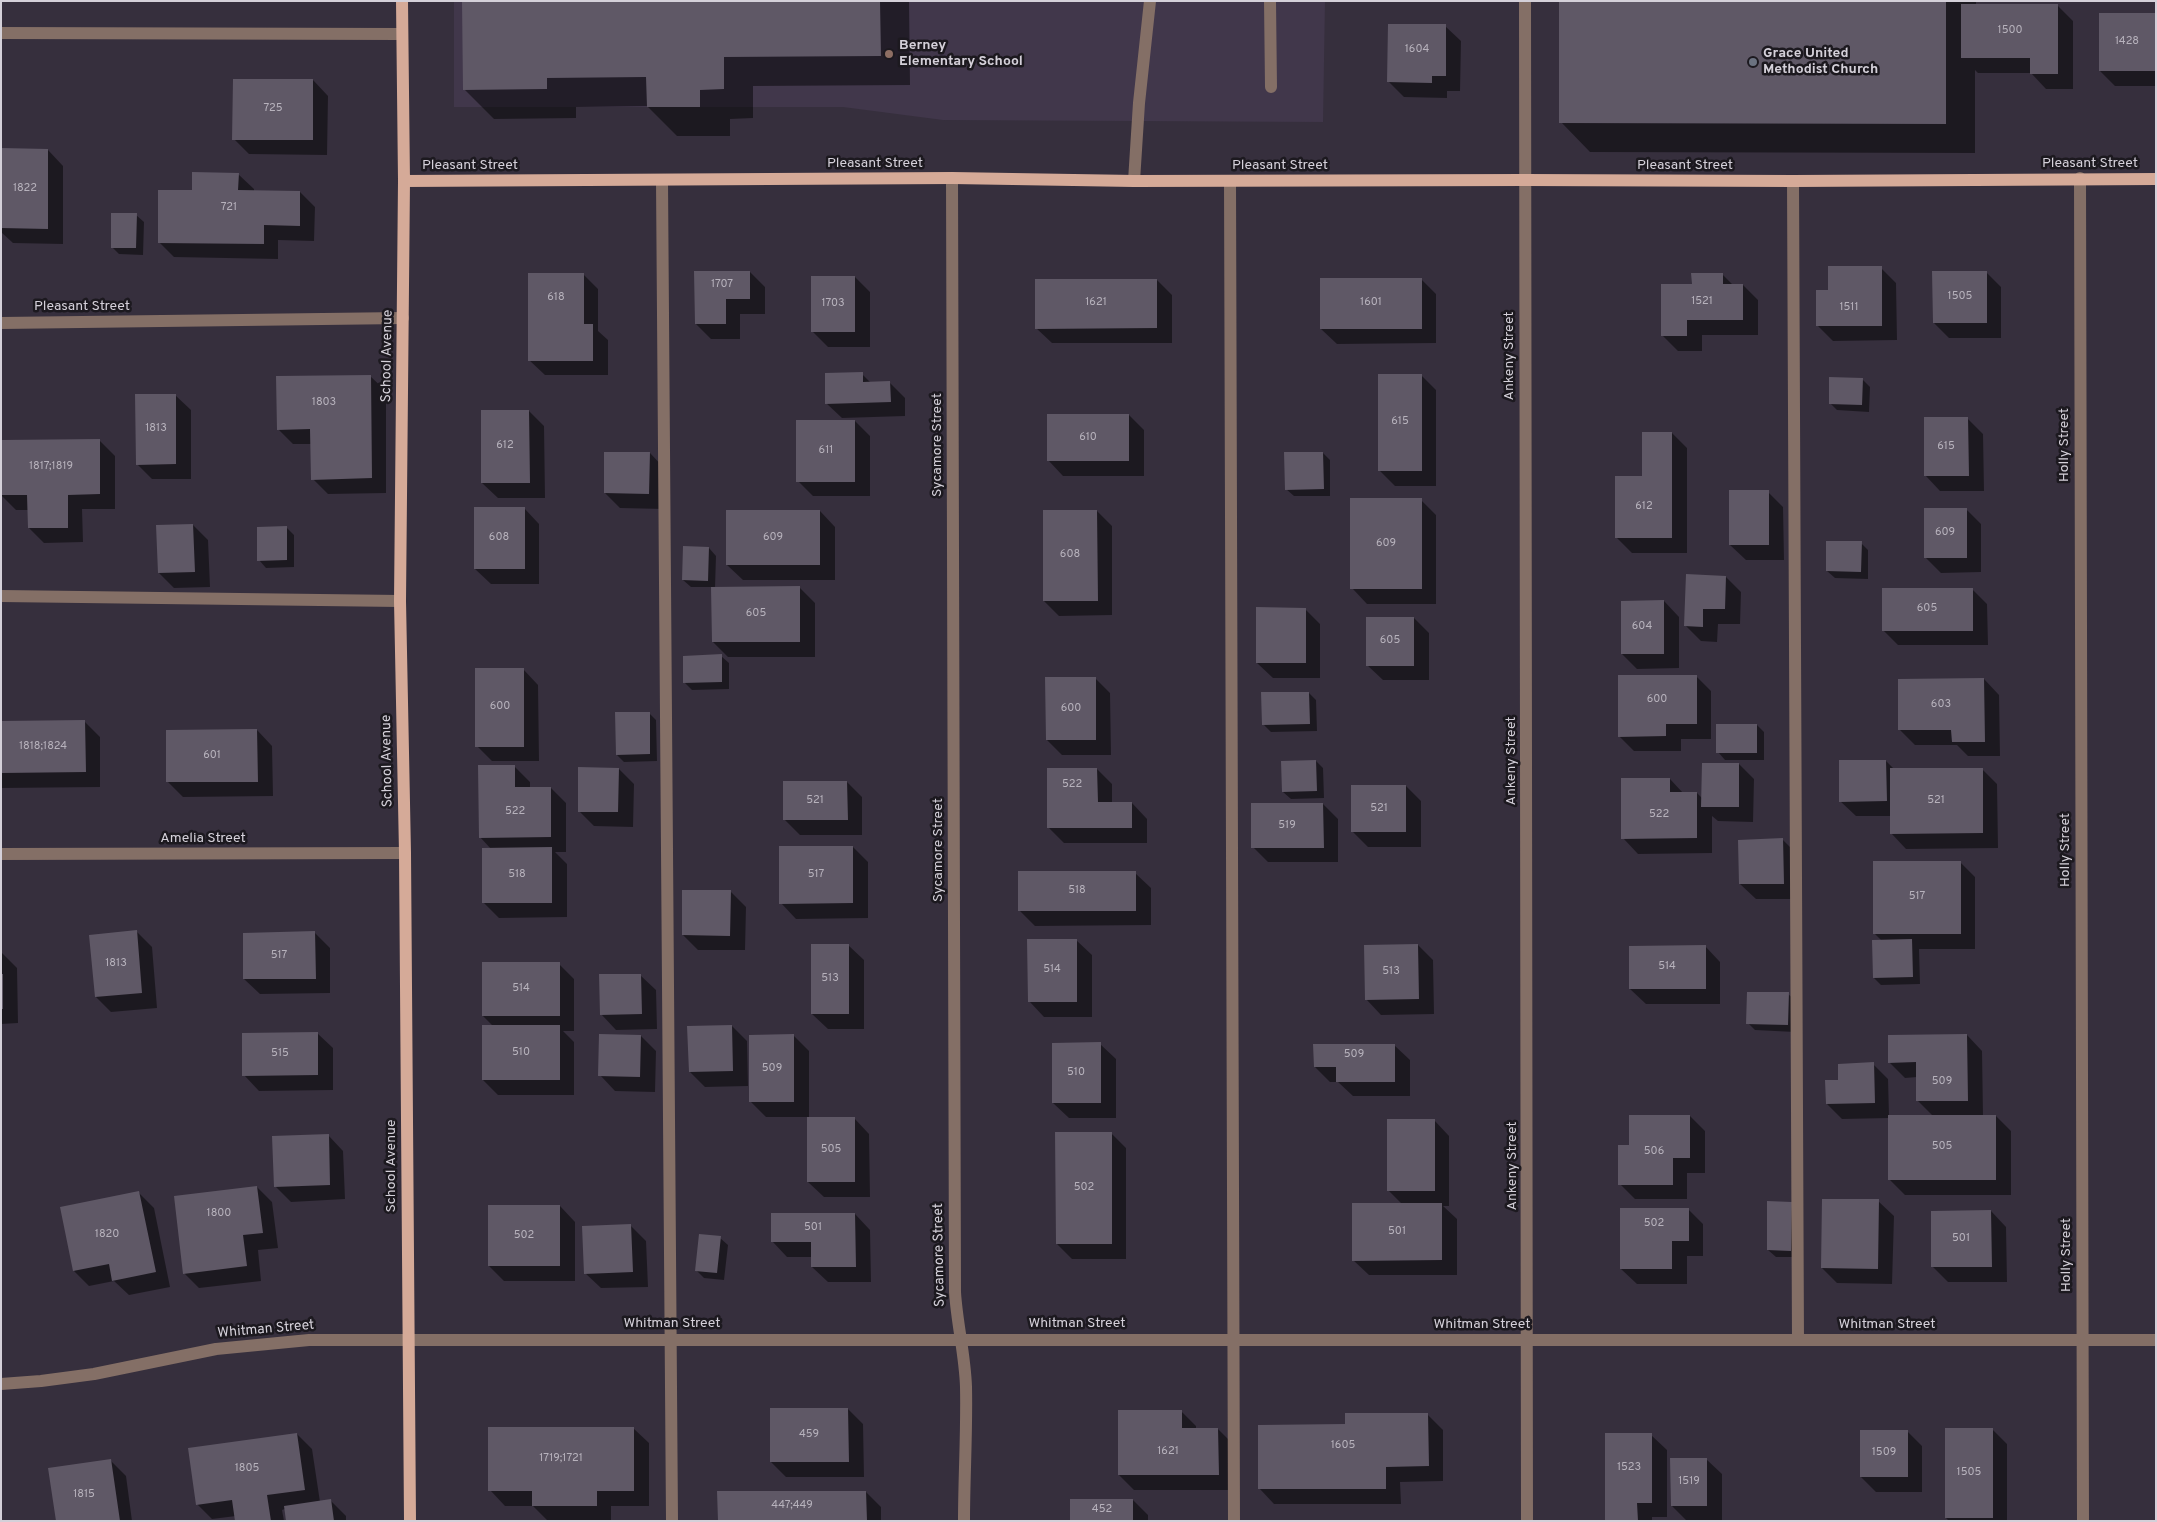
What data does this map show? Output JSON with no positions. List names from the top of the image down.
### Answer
{
  "streets": {
    "main road": ["Pleasant Street", "School Avenue"],
    "street": [
      "Ankeny Street",
      "Sycamore Street",
      "Holly Street",
      "Amelia Street",
      "Whitman Street"
    ]
  },
  "crossings": [
    ["Pleasant Street", "School Avenue"],
    ["Pleasant Street", "Ankeny Street"],
    ["Pleasant Street", "Sycamore Street"],
    ["Pleasant Street", "Holly Street"],
    ["School Avenue", "Amelia Street"],
    ["School Avenue", "Whitman Street"],
    ["Ankeny Street", "Whitman Street"],
    ["Sycamore Street", "Whitman Street"],
    ["Holly Street", "Whitman Street"]
  ],
  "places": ["Berney Elementary School", "Grace United Methodist Church"],
  "house_numbers": [
    "1500",
    "1428",
    "1604",
    "725",
    "1822",
    "721",
    "1707",
    "1505",
    "618",
    "1521",
    "1621",
    "1601",
    "1703",
    "1511",
    "1803",
    "615",
    "1813",
    "610",
    "612",
    "615",
    "611",
    "1817;1819",
    "612",
    "609",
    "608",
    "609",
    "609",
    "608",
    "605",
    "605",
    "604",
    "605",
    "600",
    "603",
    "600",
    "600",
    "1818;1824",
    "601",
    "522",
    "521",
    "521",
    "521",
    "522",
    "522",
    "519",
    "518",
    "517",
    "518",
    "517",
    "517",
    "1813",
    "514",
    "514",
    "513",
    "513",
    "514",
    "510",
    "515",
    "509",
    "509",
    "510",
    "509",
    "505",
    "505",
    "506",
    "502",
    "1800",
    "502",
    "501",
    "501",
    "1820",
    "502",
    "501",
    "459",
    "1605",
    "1621",
    "1509",
    "1719;1721",
    "1523",
    "1805",
    "1505",
    "1519",
    "1815",
    "447;449",
    "452"
  ]
}
